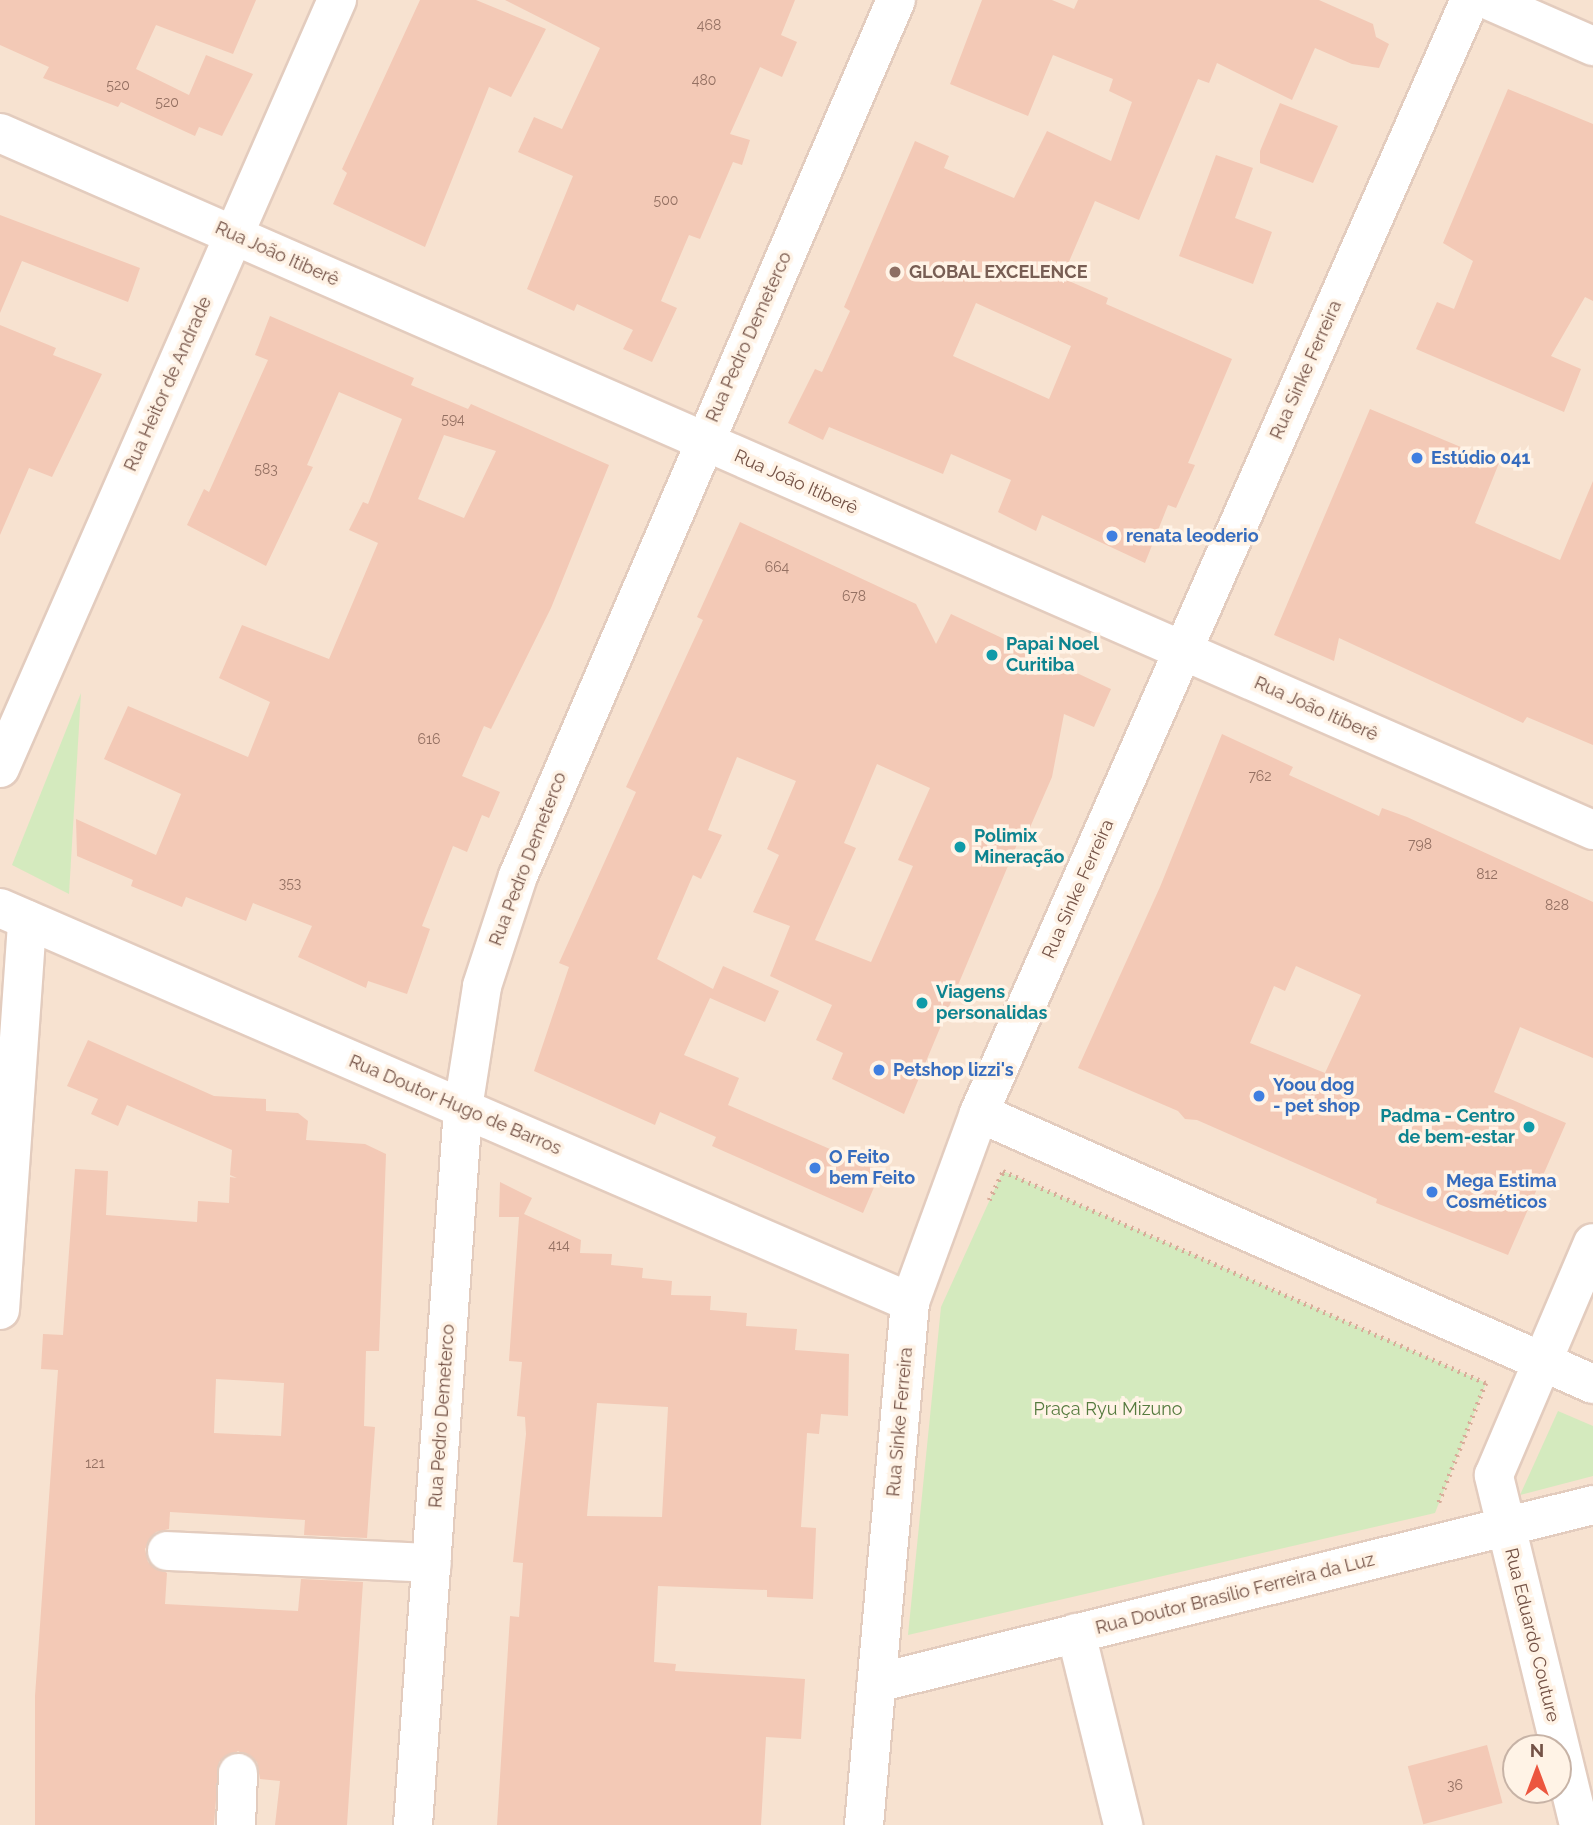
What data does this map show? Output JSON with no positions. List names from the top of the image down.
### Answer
{
  "streets": {
    "street": [
      "Rua João Itiberê",
      "Rua Pedro Demeterco",
      "Rua Sinke Ferreira",
      "Rua Heitor de Andrade",
      "Rua Doutor Hugo de Barros",
      "Rua Doutor Brasílio Ferreira da Luz",
      "Rua Eduardo Couture"
    ]
  },
  "crossings": [
    ["Rua João Itiberê", "Rua Pedro Demeterco"],
    ["Rua João Itiberê", "Rua Sinke Ferreira"],
    ["Rua João Itiberê", "Rua Heitor de Andrade"],
    ["Rua Pedro Demeterco", "Rua Doutor Hugo de Barros"],
    ["Rua Sinke Ferreira", "Rua Doutor Hugo de Barros"],
    ["Rua Sinke Ferreira", "Rua Doutor Brasílio Ferreira da Luz"],
    ["Rua Doutor Brasílio Ferreira da Luz", "Rua Eduardo Couture"]
  ],
  "parks": ["Praça Ryu Mizuno"],
  "places": [
    "GLOBAL EXCELENCE",
    "Estúdio 041",
    "renata leoderio",
    "Papai Noel Curitiba",
    "Polimix Mineração",
    "Viagens personalidas",
    "Petshop lizzi's",
    "Yoou dog - pet shop",
    "Padma - Centro de bem-estar",
    "O Feito bem Feito",
    "Mega Estima Cosméticos"
  ],
  "house_numbers": [
    "468",
    "480",
    "520",
    "520",
    "500",
    "594",
    "583",
    "664",
    "678",
    "616",
    "762",
    "798",
    "812",
    "353",
    "828",
    "414",
    "121",
    "36"
  ],
  "north": "top"
}
